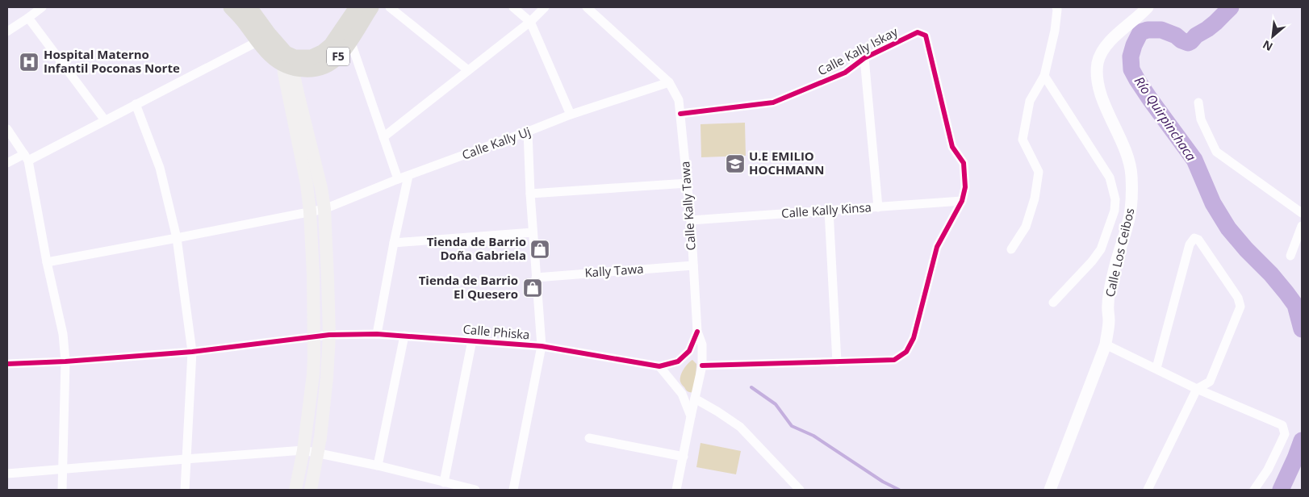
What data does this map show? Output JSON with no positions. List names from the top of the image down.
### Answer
{
  "streets": {
    "highway": ["F5"],
    "street": [
      "Calle Kally Iskay",
      "Calle Kally Uj",
      "Calle Kally Tawa",
      "Calle Kally Kinsa",
      "Calle Los Ceibos",
      "Kally Tawa",
      "Calle Phiska"
    ]
  },
  "crossings": [
    ["Calle Kally Iskay", "Calle Kally Tawa"],
    ["Calle Kally Iskay", "Calle Kally Kinsa"],
    ["Calle Kally Uj", "Calle Kally Tawa"],
    ["Calle Kally Tawa", "Calle Kally Kinsa"],
    ["Calle Kally Tawa", "Kally Tawa"]
  ],
  "water": ["Río Quirpinchaca"],
  "places": {
    "hospital": ["Hospital Materno Infantil Poconas Norte"],
    "school or university": ["U.E EMILIO HOCHMANN"],
    "shop": ["Tienda de Barrio Doña Gabriela", "Tienda de Barrio El Quesero"]
  },
  "north": "bottom left"
}
